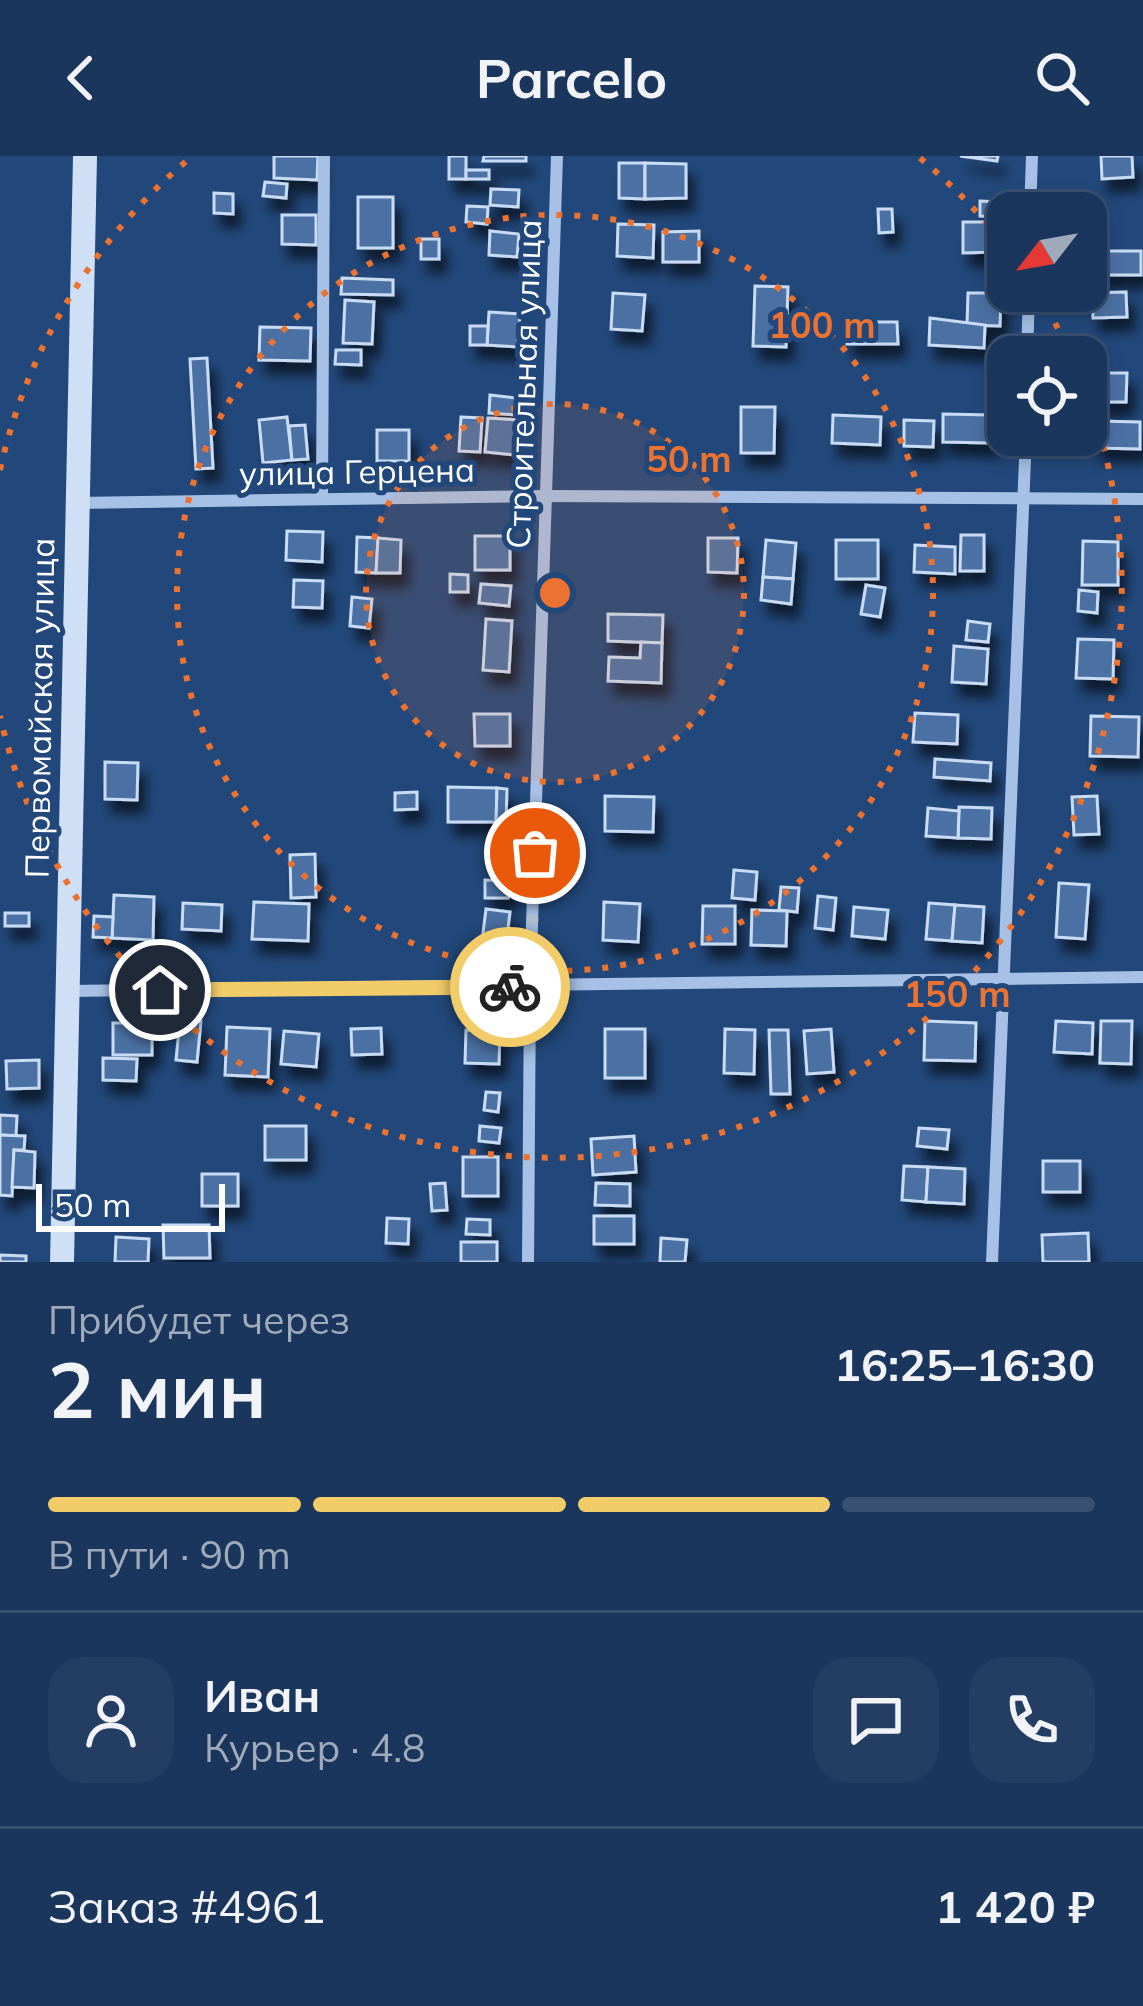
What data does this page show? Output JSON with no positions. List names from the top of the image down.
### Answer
{
  "streets": {
    "street": ["Строительная улица", "улица Герцена", "Первомайская улица"]
  },
  "crossings": [
    ["Строительная улица", "улица Герцена"],
    ["улица Герцена", "Первомайская улица"]
  ],
  "scale_bar": "50 m",
  "north": "bottom left",
  "page": {
    "header": "Parcelo",
    "scale": "50 m",
    "heading": ["2 мин", "Прибудет через", "16:25–16:30"],
    "panel": [
      "Иван",
      "Курьер · 4.8",
      "Заказ #4961",
      "1 420 ₽"
    ],
    "bar": "В пути · 90 m"
  },
  "rings": ["100 m", "50 m", "150 m"]
}
